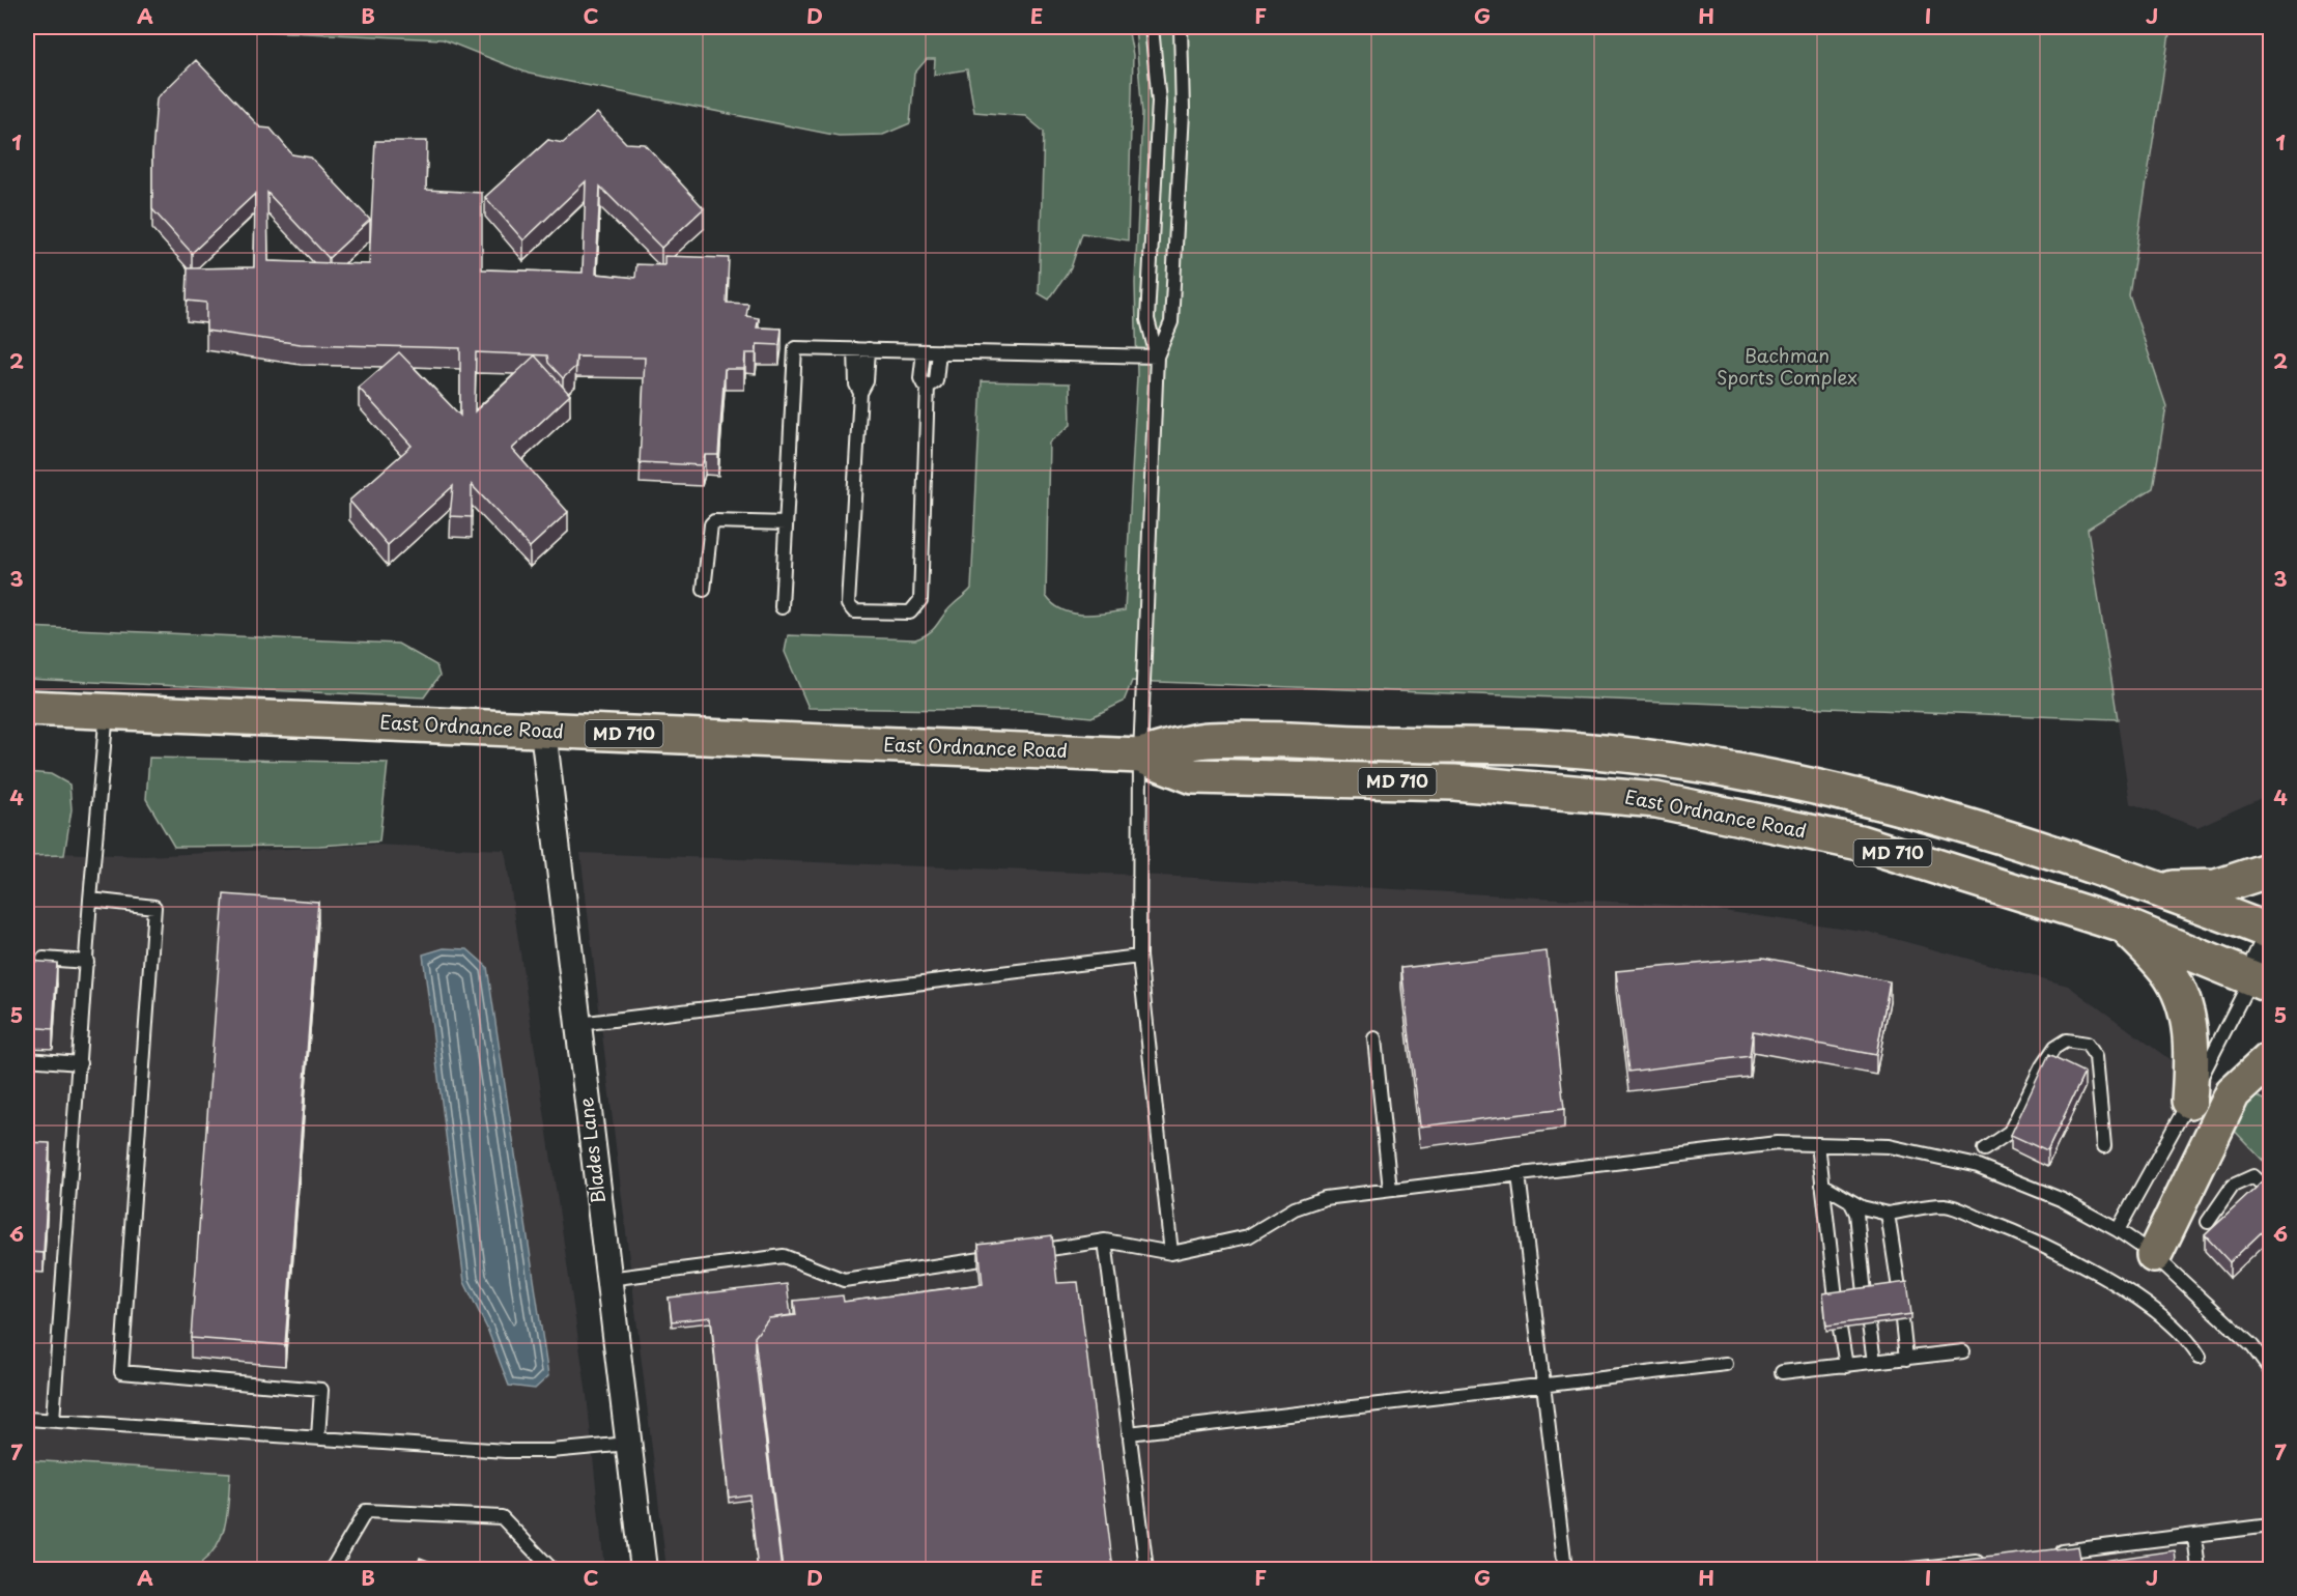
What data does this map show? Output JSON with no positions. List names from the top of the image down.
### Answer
{
  "streets": {
    "main road": ["East Ordnance Road", "MD 710"],
    "street": ["Blades Lane"]
  },
  "crossings": [
    ["East Ordnance Road", "Blades Lane"]
  ],
  "parks": ["Bachman Sports Complex"],
  "grid": {
    "columns": [
      "A",
      "B",
      "C",
      "D",
      "E",
      "F",
      "G",
      "H",
      "I",
      "J"
    ],
    "rows": [
      "1",
      "2",
      "3",
      "4",
      "5",
      "6",
      "7"
    ]
  }
}
